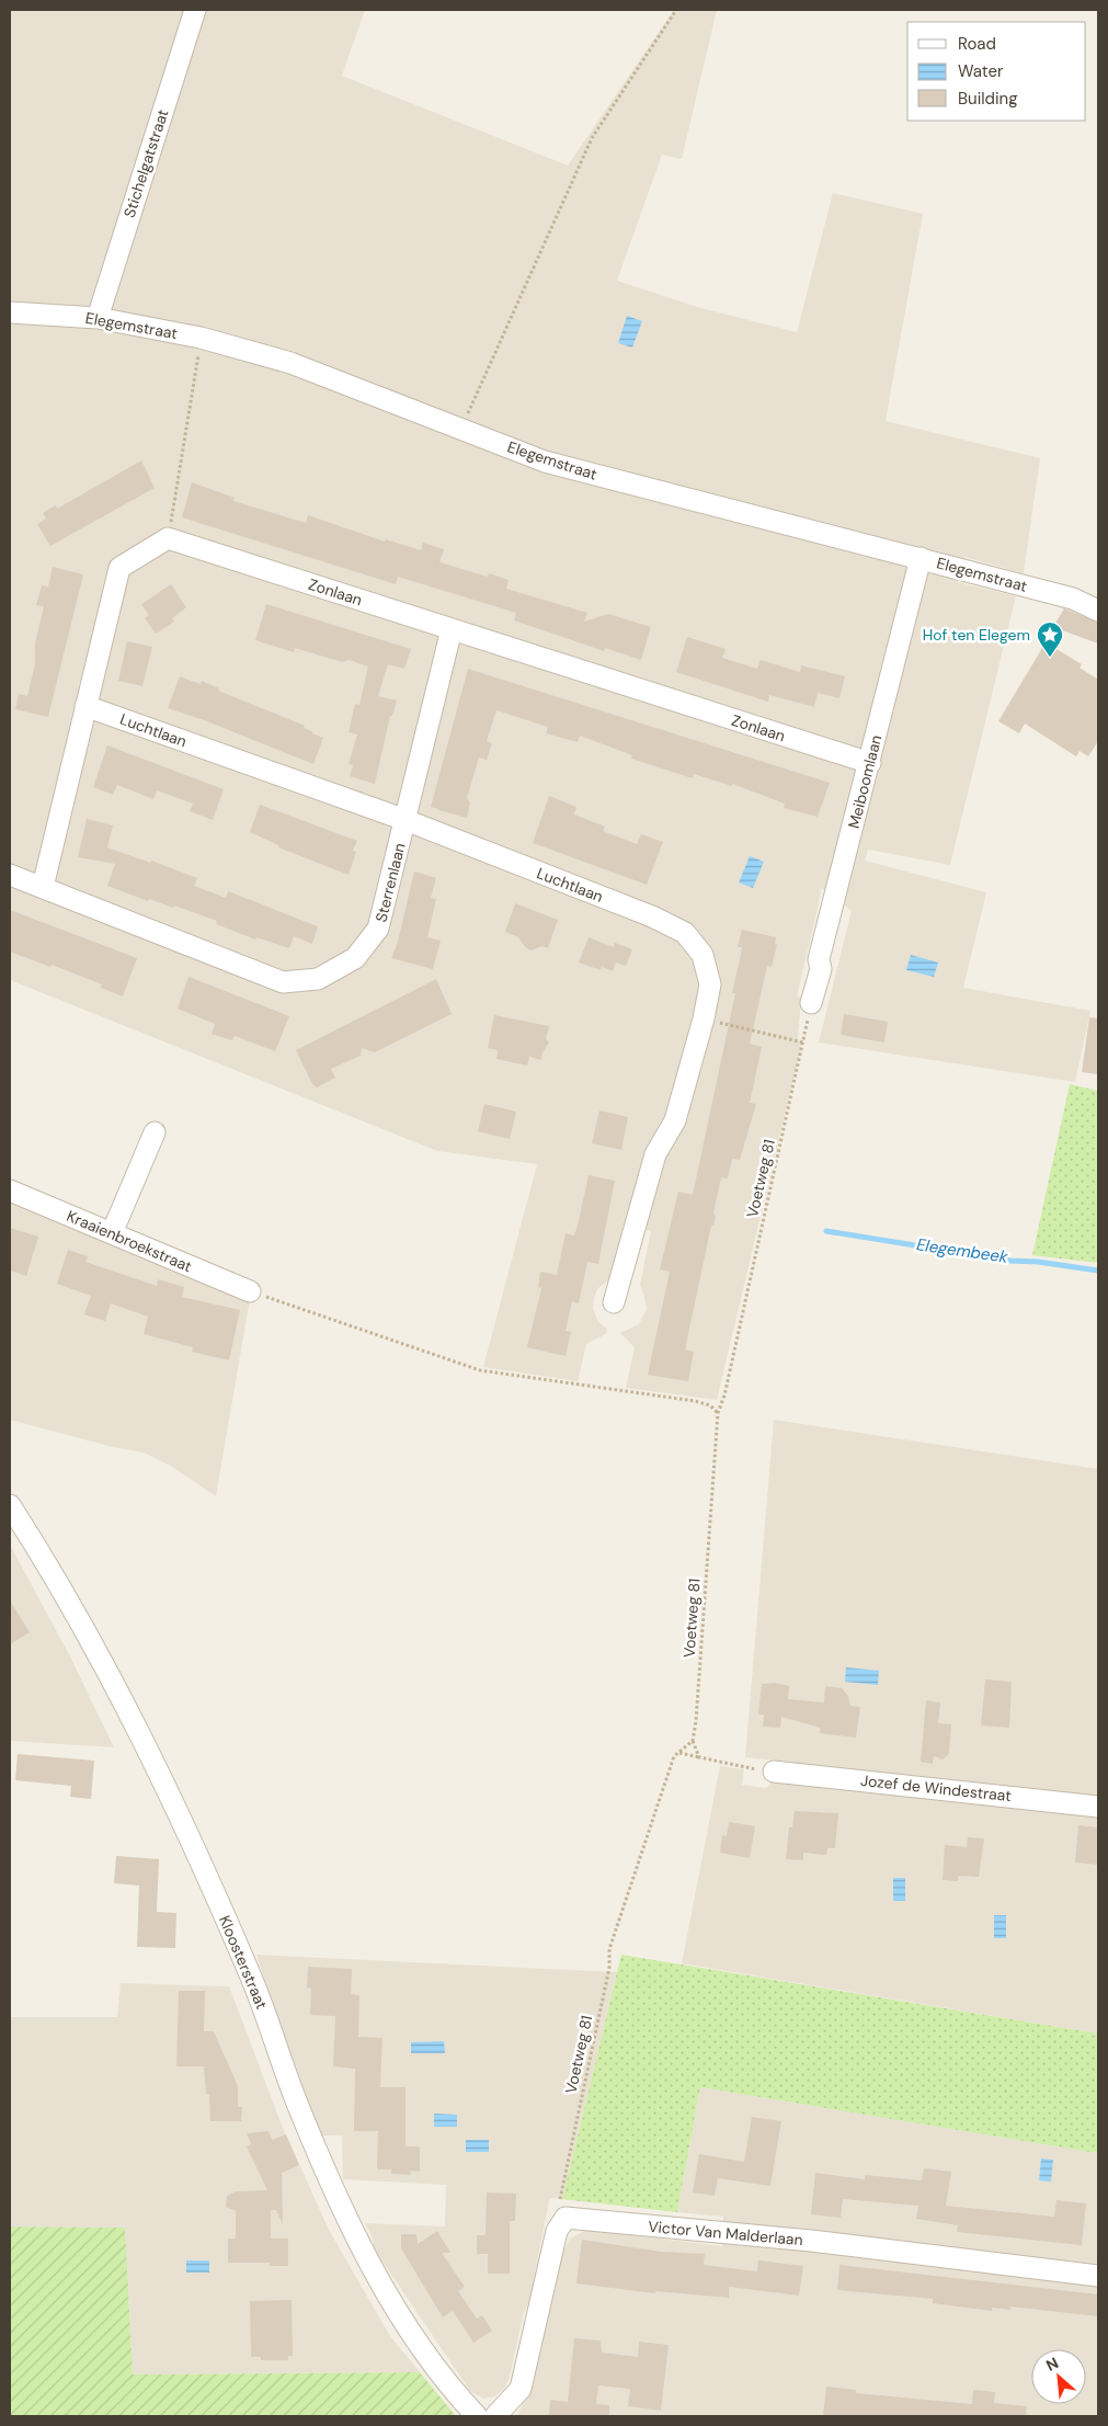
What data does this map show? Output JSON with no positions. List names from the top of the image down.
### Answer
{
  "streets": {
    "street": [
      "Stichelgatstraat",
      "Elegemstraat",
      "Zonlaan",
      "Luchtlaan",
      "Meiboomlaan",
      "Sterrenlaan",
      "Kraaienbroekstraat",
      "Jozef de Windestraat",
      "Kloosterstraat",
      "Victor Van Malderlaan"
    ],
    "path": ["Voetweg 81"]
  },
  "crossings": [
    ["Stichelgatstraat", "Elegemstraat"],
    ["Elegemstraat", "Meiboomlaan"],
    ["Zonlaan", "Meiboomlaan"],
    ["Zonlaan", "Sterrenlaan"],
    ["Luchtlaan", "Sterrenlaan"],
    ["Meiboomlaan", "Voetweg 81"],
    ["Voetweg 81", "Victor Van Malderlaan"]
  ],
  "water": ["Elegembeek"],
  "places": {
    "place": ["Hof ten Elegem"]
  },
  "legend": ["Road", "Water", "Building"],
  "north": "top left"
}
